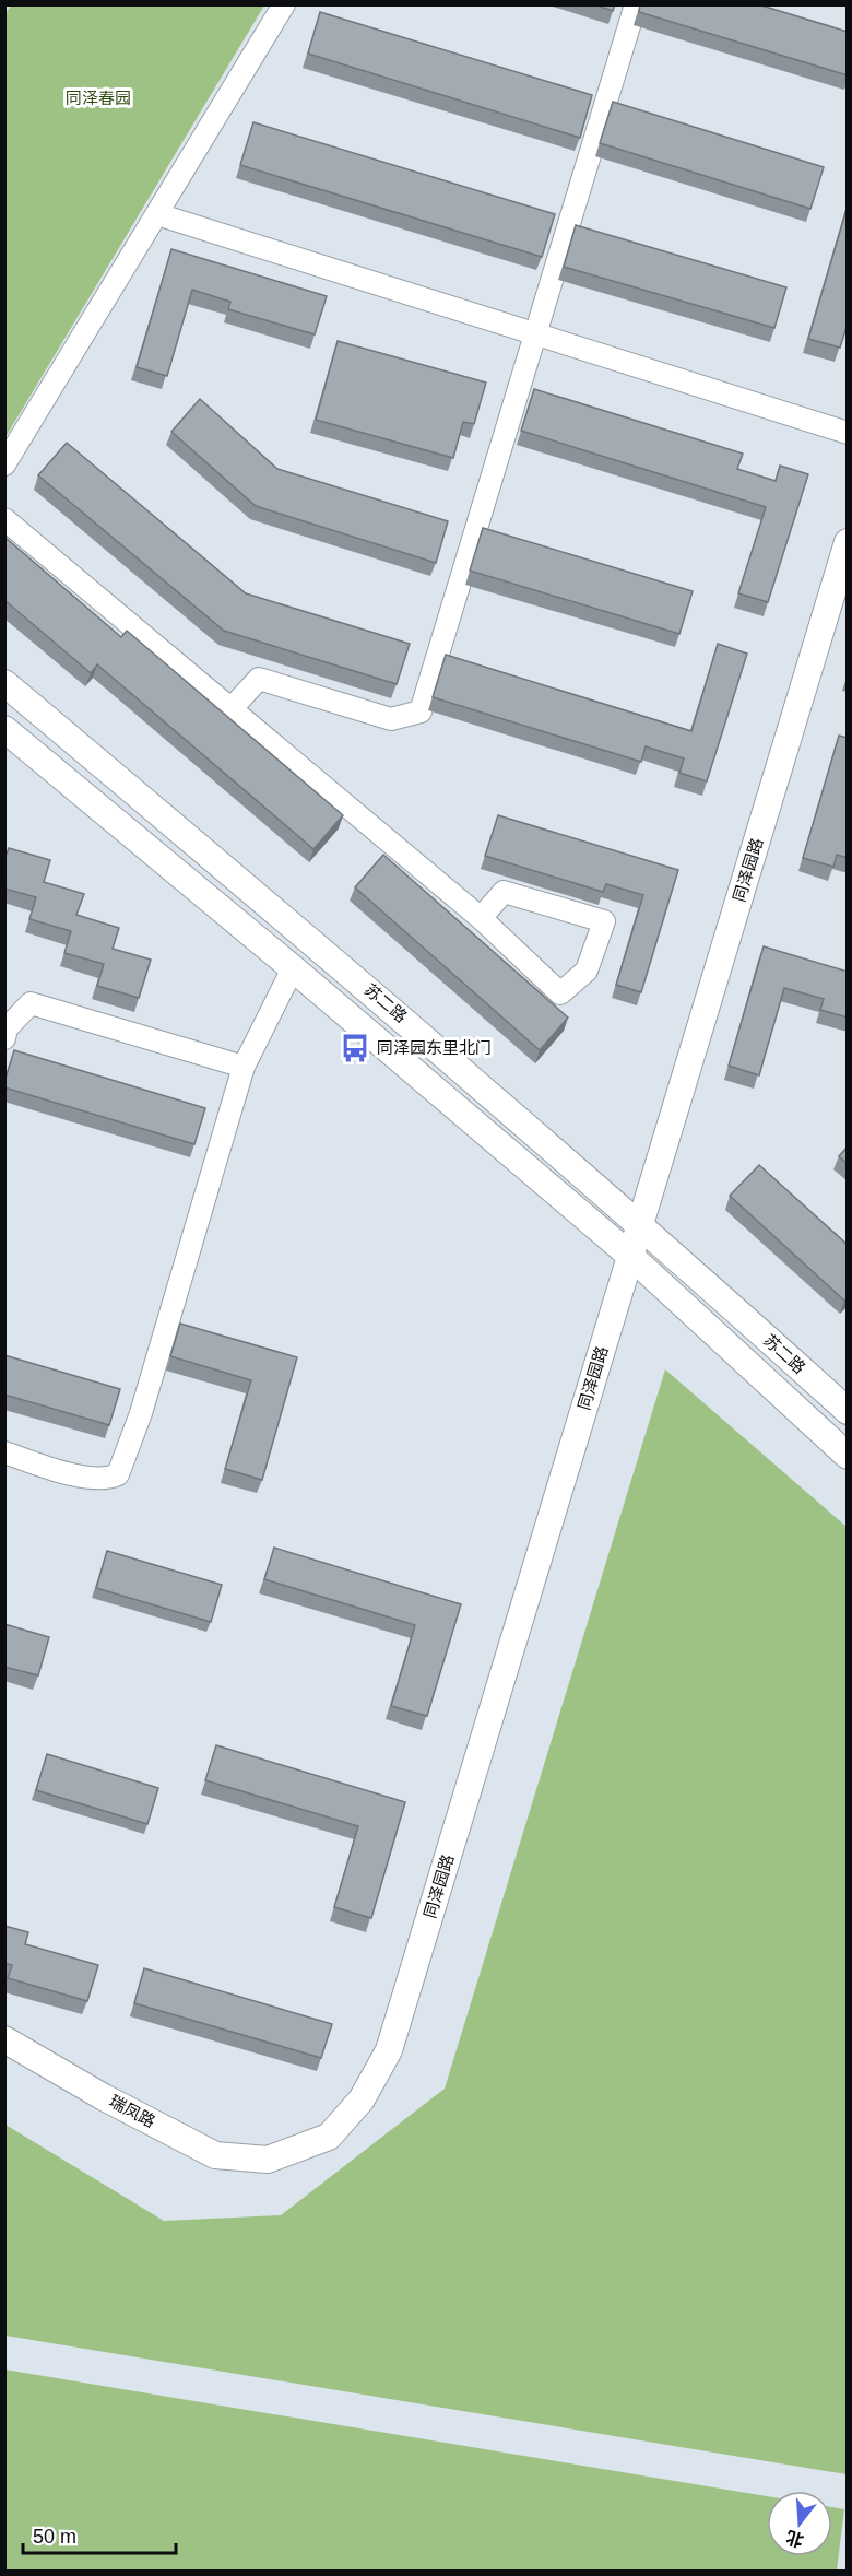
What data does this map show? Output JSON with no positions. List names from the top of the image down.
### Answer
{
  "streets": {
    "street": ["同泽园路", "苏二路", "瑞凤路"]
  },
  "crossings": [
    ["同泽园路", "苏二路"],
    ["同泽园路", "瑞凤路"]
  ],
  "parks": ["同泽春园"],
  "places": {
    "bus stop": ["同泽园东里北门"]
  },
  "scale_bar": "50 m",
  "north": "bottom"
}
